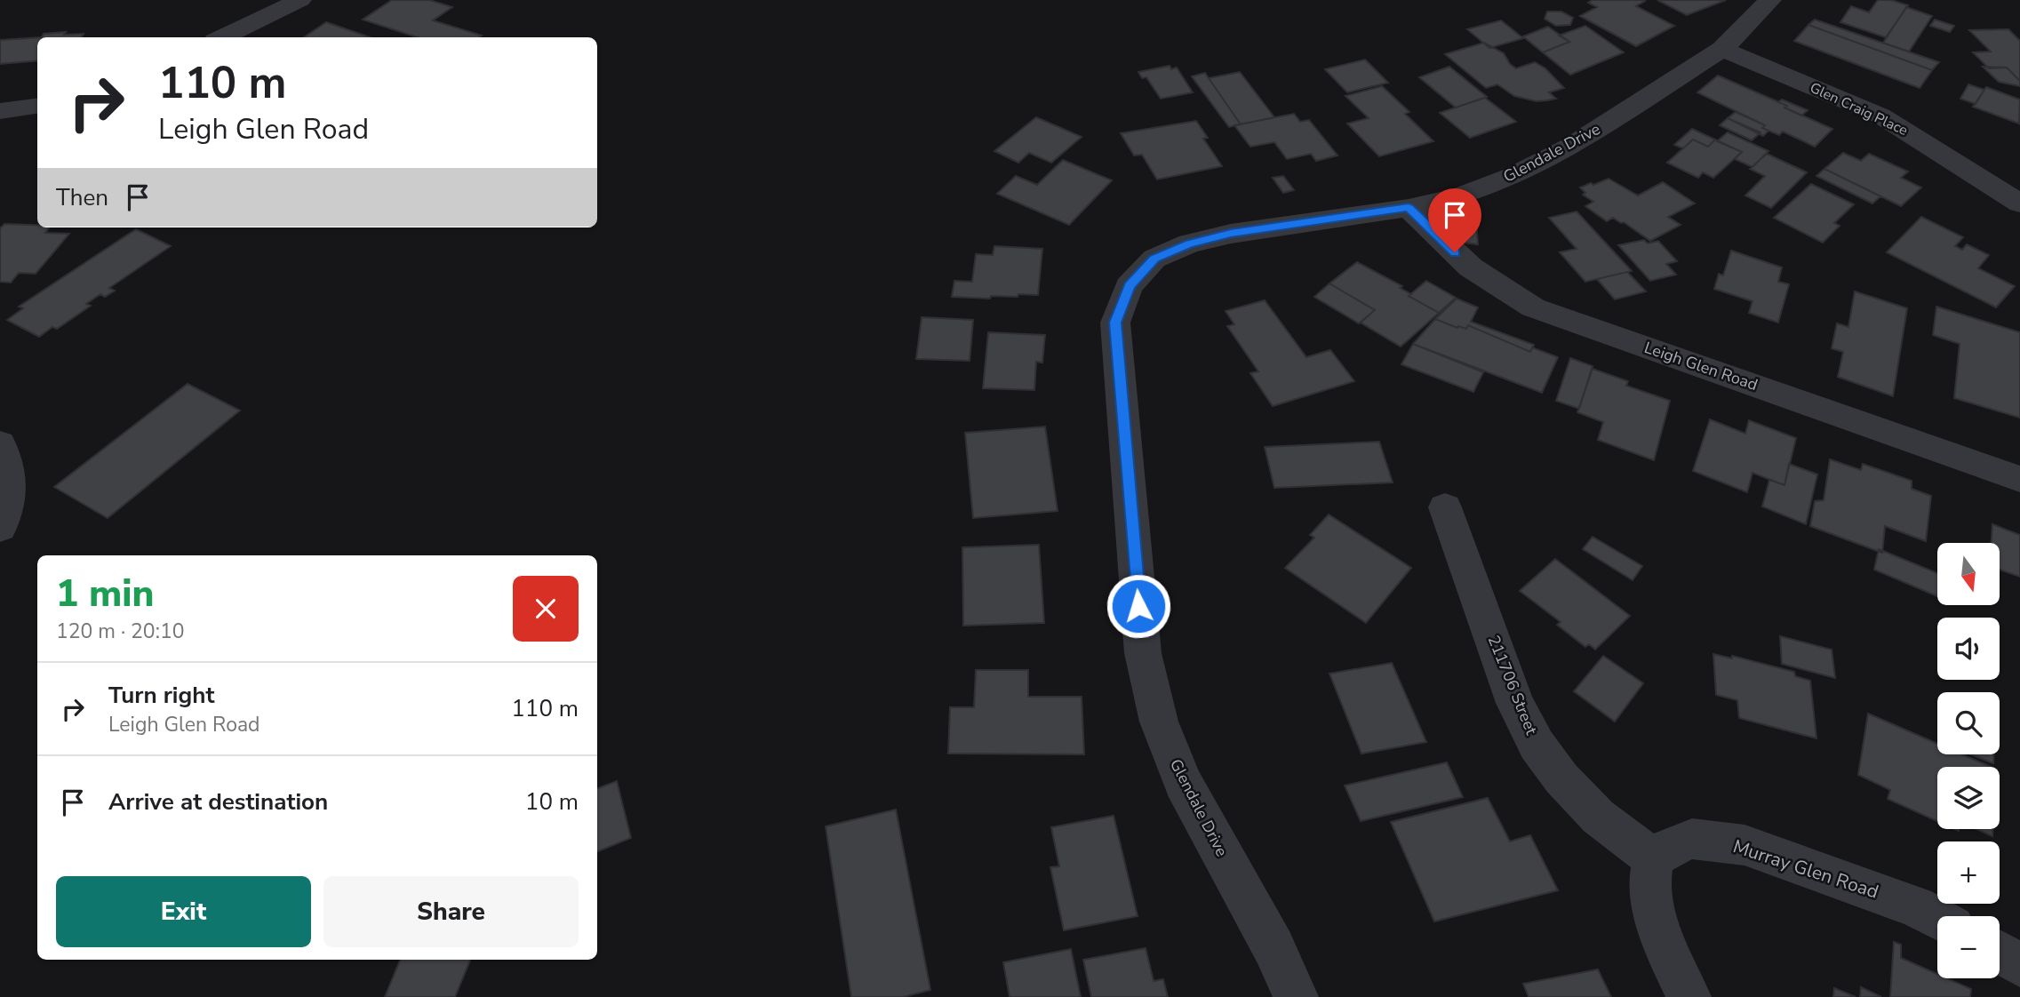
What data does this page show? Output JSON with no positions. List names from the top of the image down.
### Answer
{
  "streets": {
    "street": [
      "Glen Craig Place",
      "Glendale Drive",
      "Leigh Glen Road",
      "211706 Street",
      "Murray Glen Road"
    ]
  },
  "crossings": [
    ["Glen Craig Place", "Glendale Drive"],
    ["Glendale Drive", "Leigh Glen Road"],
    ["211706 Street", "Murray Glen Road"]
  ],
  "north": "bottom",
  "page": {
    "turn": ["110 m", "Leigh Glen Road"],
    "then": "Then",
    "map_buttons": ["+", "−"],
    "heading": ["1 min", "120 m · 20:10"],
    "list": [
      {
        "name": "Turn right",
        "note": "Leigh Glen Road",
        "value": "110 m"
      },
      {
        "name": "Arrive at destination",
        "value": "10 m"
      }
    ],
    "buttons": ["Exit", "Share"]
  }
}
